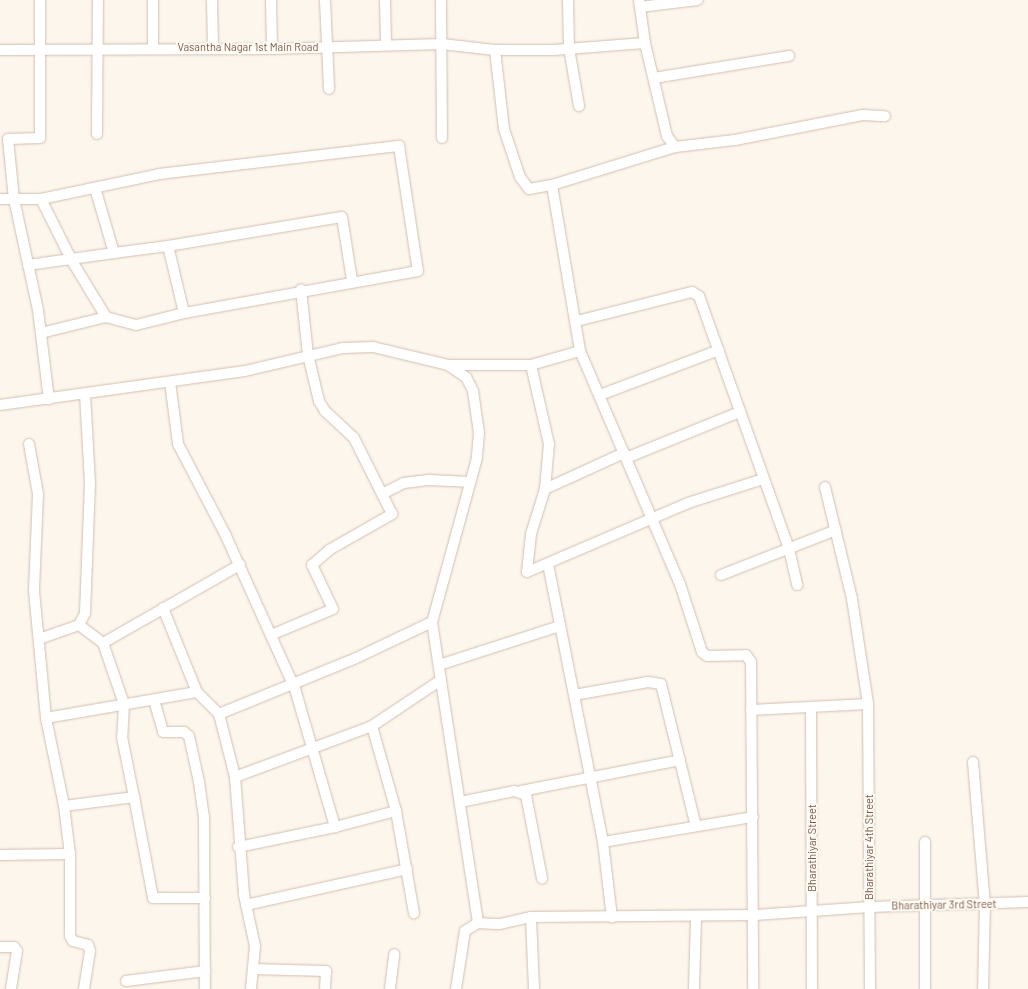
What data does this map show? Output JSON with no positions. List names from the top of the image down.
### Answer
{
  "streets": {
    "street": [
      "Vasantha Nagar 1st Main Road",
      "Bharathiyar 4th Street",
      "Bharathiyar Street",
      "Bharathiyar 3rd Street"
    ]
  },
  "crossings": [
    ["Bharathiyar 4th Street", "Bharathiyar 3rd Street"],
    ["Bharathiyar Street", "Bharathiyar 3rd Street"]
  ]
}
